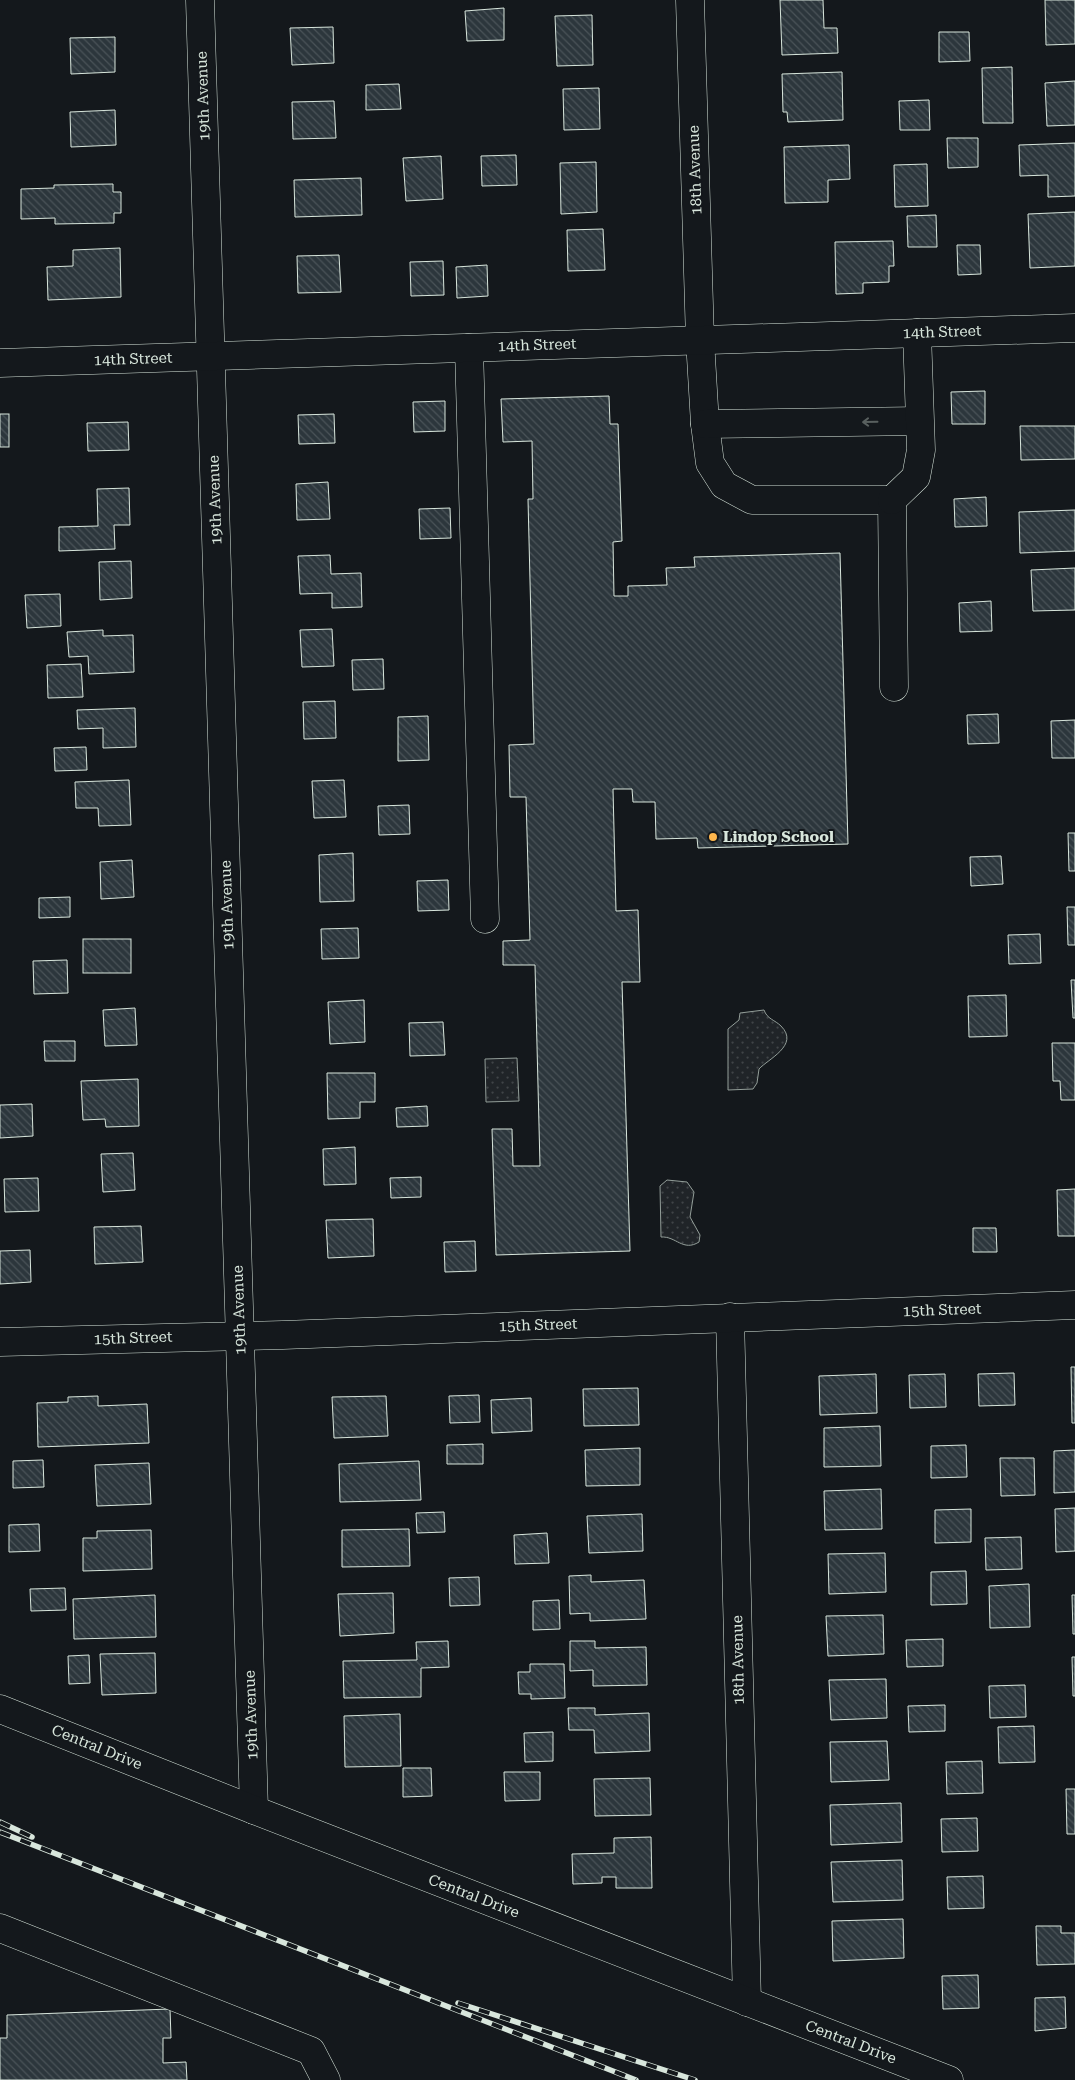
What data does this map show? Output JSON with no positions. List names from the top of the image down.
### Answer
{
  "streets": {
    "street": [
      "19th Avenue",
      "18th Avenue",
      "14th Street",
      "15th Street",
      "Central Drive"
    ]
  },
  "crossings": [
    ["19th Avenue", "14th Street"],
    ["19th Avenue", "15th Street"],
    ["19th Avenue", "Central Drive"],
    ["18th Avenue", "14th Street"],
    ["18th Avenue", "15th Street"],
    ["18th Avenue", "Central Drive"]
  ],
  "places": ["Lindop School"]
}
